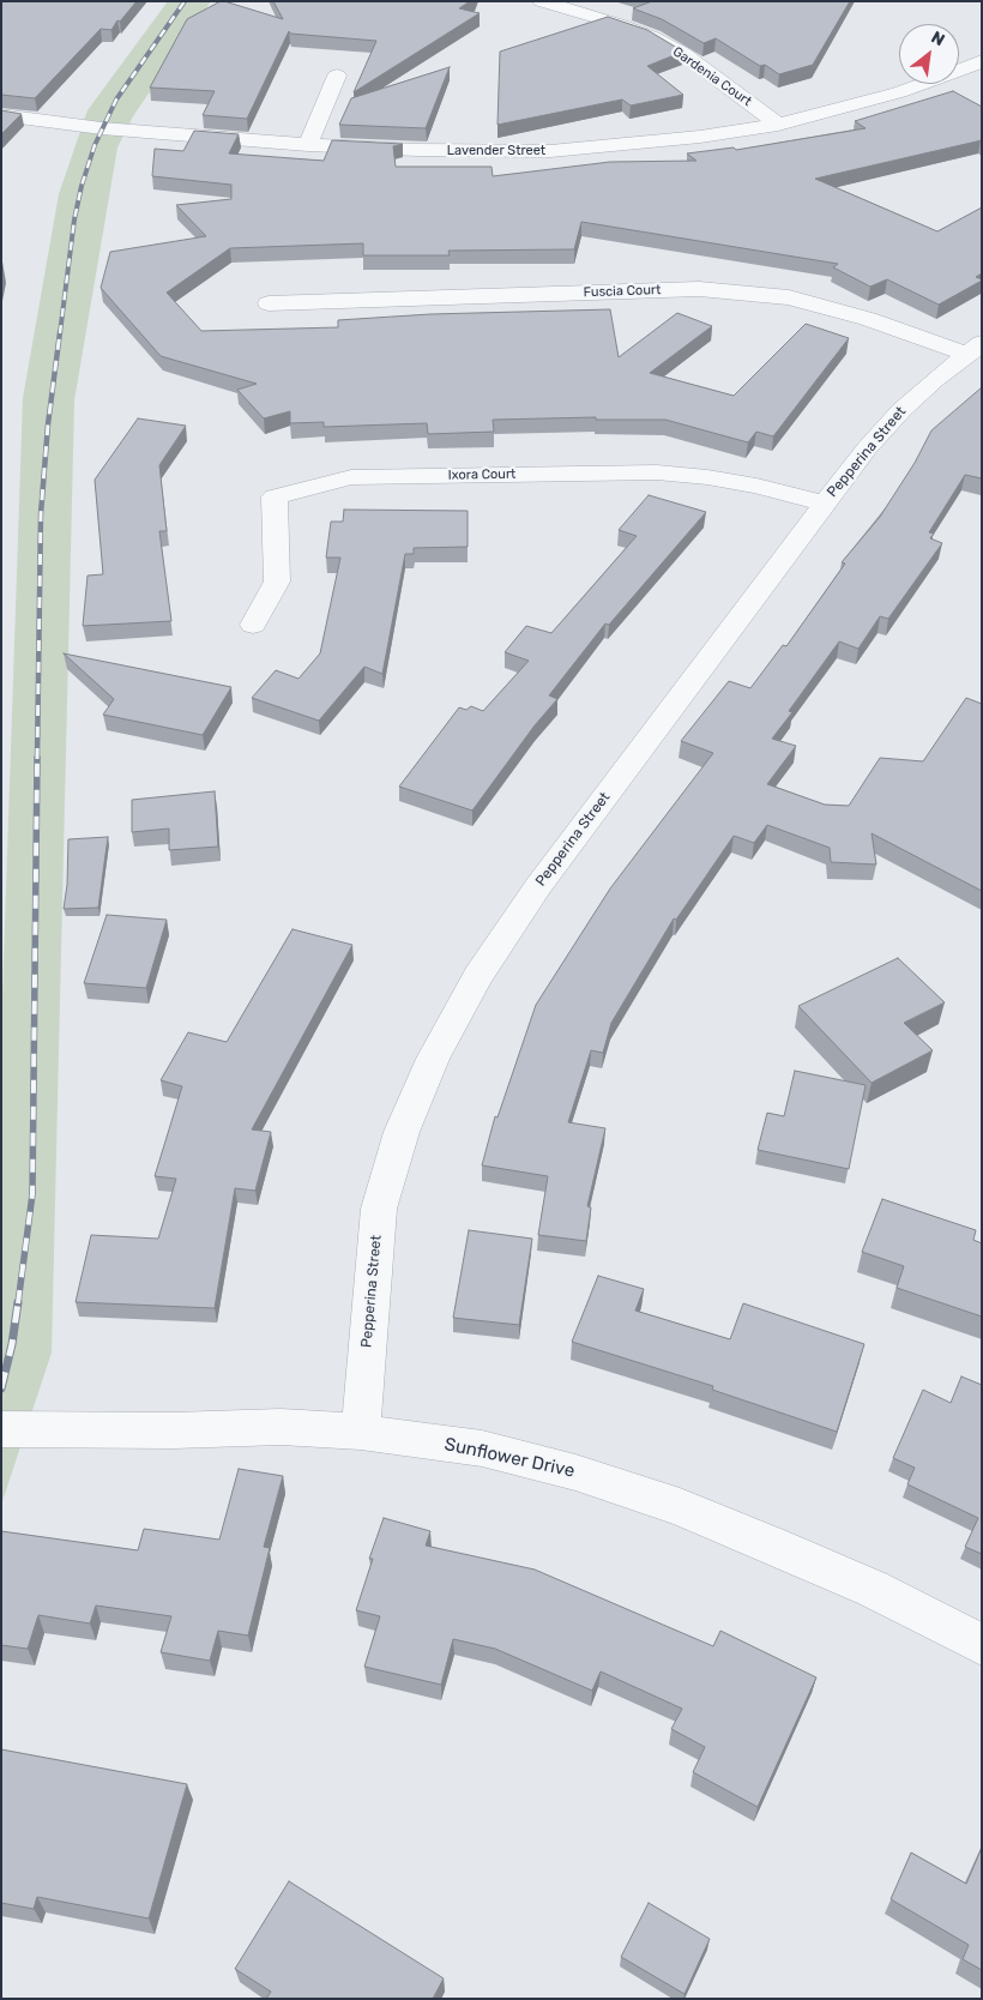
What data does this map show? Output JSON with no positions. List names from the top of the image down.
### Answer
{
  "streets": {
    "street": [
      "Gardenia Court",
      "Lavender Street",
      "Fuscia Court",
      "Pepperina Street",
      "Ixora Court",
      "Sunflower Drive"
    ]
  },
  "crossings": [
    ["Gardenia Court", "Lavender Street"],
    ["Fuscia Court", "Pepperina Street"],
    ["Pepperina Street", "Ixora Court"],
    ["Pepperina Street", "Sunflower Drive"]
  ],
  "north": "top right"
}
